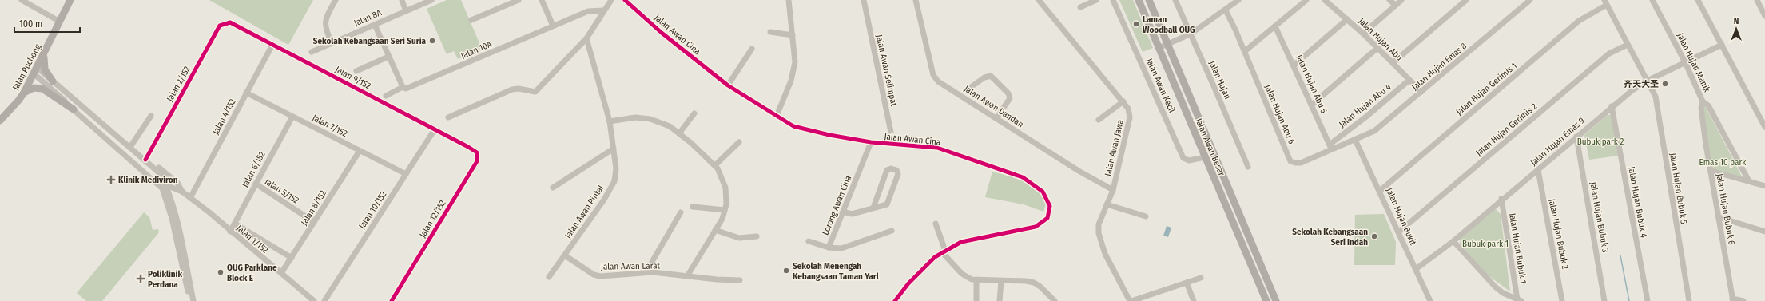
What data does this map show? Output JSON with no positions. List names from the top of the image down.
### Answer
{
  "streets": {
    "main road": ["Jalan Puchong", "Jalan Awan Besar"],
    "street": [
      "Jalan 8A",
      "Jalan Awan Cina",
      "Jalan Hujan Abu",
      "Jalan 10A",
      "Jalan Hujan Manik",
      "Jalan Hujan Emas 8",
      "Jalan Awan Selimpat",
      "Jalan 9/152",
      "Jalan Hujan",
      "Jalan 2/152",
      "Jalan Hujan Abu 5",
      "Jalan Awan Kecil",
      "Jalan Hujan Gerimis 1",
      "Jalan Hujan Abu 4",
      "Jalan Awan Dandan",
      "Jalan Hujan Abu 6",
      "Jalan 4/152",
      "Jalan 7/152",
      "Jalan Hujan Gerimis 2",
      "Jalan Hujan Emas 9",
      "Jalan Awan Jawa",
      "Jalan 6/152",
      "Jalan Hujan Bubuk 5",
      "Jalan 5/152",
      "Jalan Hujan Bubuk 4",
      "Lorong Awan Cina",
      "Jalan 8/152",
      "Jalan Hujan Bubuk 6",
      "Jalan 10/152",
      "Jalan Awan Pintal",
      "Jalan Hujan Bukit",
      "Jalan Hujan Bubuk 3",
      "Jalan 12/152",
      "Jalan Hujan Bubuk 2",
      "Jalan 1/152",
      "Jalan Hujan Bubuk 1",
      "Jalan Awan Larat"
    ]
  },
  "crossings": [
    ["Jalan Awan Cina", "Jalan Awan Selimpat"],
    ["Jalan Awan Cina", "Lorong Awan Cina"],
    ["Jalan Hujan Abu", "Jalan Hujan Emas 8"],
    ["Jalan Hujan Abu", "Jalan Hujan Abu 4"],
    ["Jalan Hujan Manik", "Jalan Hujan Emas 9"],
    ["Jalan Hujan Manik", "Jalan Hujan Bubuk 6"],
    ["Jalan Hujan Emas 8", "Jalan Hujan Abu 6"],
    ["Jalan Hujan Emas 8", "Jalan Hujan Bukit"],
    ["Jalan 9/152", "Jalan 2/152"],
    ["Jalan 9/152", "Jalan 4/152"],
    ["Jalan 9/152", "Jalan 10/152"],
    ["Jalan 9/152", "Jalan 12/152"],
    ["Jalan Hujan Abu 5", "Jalan Hujan Abu 4"],
    ["Jalan Hujan Abu 5", "Jalan Hujan Abu 6"],
    ["Jalan Awan Kecil", "Jalan Awan Besar"],
    ["Jalan Hujan Gerimis 1", "Jalan Hujan Bubuk 5"],
    ["Jalan Hujan Gerimis 1", "Jalan Hujan Bukit"],
    ["Jalan Hujan Abu 4", "Jalan Hujan Abu 6"],
    ["Jalan Awan Dandan", "Jalan Awan Jawa"],
    ["Jalan Hujan Abu 6", "Jalan Hujan Bukit"],
    ["Jalan 4/152", "Jalan 7/152"],
    ["Jalan 4/152", "Jalan 1/152"],
    ["Jalan 7/152", "Jalan 6/152"],
    ["Jalan 7/152", "Jalan 8/152"],
    ["Jalan 7/152", "Jalan 10/152"],
    ["Jalan Hujan Gerimis 2", "Jalan Hujan Bubuk 5"],
    ["Jalan Hujan Gerimis 2", "Jalan Hujan Bukit"],
    ["Jalan Hujan Emas 9", "Jalan Hujan Bubuk 5"],
    ["Jalan Hujan Emas 9", "Jalan Hujan Bubuk 4"],
    ["Jalan Hujan Emas 9", "Jalan Hujan Bukit"],
    ["Jalan Hujan Emas 9", "Jalan Hujan Bubuk 3"],
    ["Jalan Hujan Emas 9", "Jalan Hujan Bubuk 2"],
    ["Jalan Hujan Emas 9", "Jalan Hujan Bubuk 1"],
    ["Jalan 6/152", "Jalan 5/152"],
    ["Jalan 6/152", "Jalan 1/152"],
    ["Jalan 5/152", "Jalan 8/152"],
    ["Jalan 8/152", "Jalan 1/152"],
    ["Jalan Awan Pintal", "Jalan Awan Larat"]
  ],
  "parks": ["Bubuk park 2", "Emas 10 park", "Bubuk park 1"],
  "places": {
    "other": [
      "Laman Woodball OUG",
      "Sekolah Kebangsaan Seri Suria",
      "齐天大圣",
      "Sekolah Kebangsaan Seri Indah",
      "Sekolah Menengah Kebangsaan Taman Yarl",
      "OUG Parklane Block E"
    ],
    "health": ["Klinik Mediviron", "Poliklinik Perdana"]
  },
  "scale_bar": "100 m",
  "north": "top"
}
